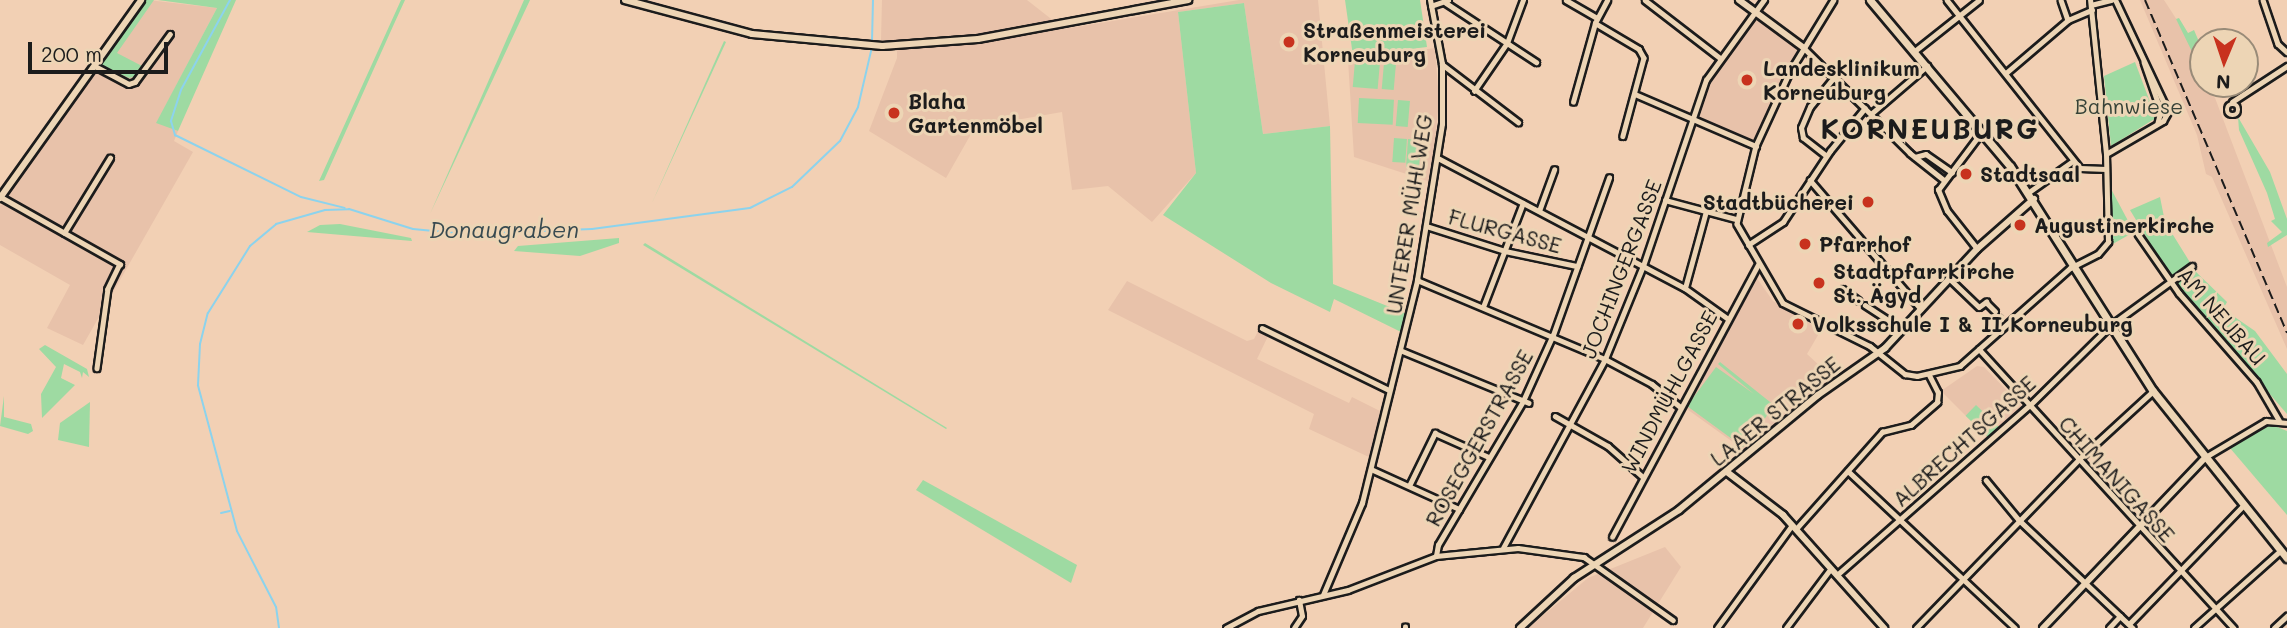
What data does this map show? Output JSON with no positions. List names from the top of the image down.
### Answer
{
  "streets": {
    "main road": ["LAAER STRASSE"],
    "street": [
      "UNTERER MÜHLWEG",
      "FLURGASSE",
      "JOCHINGERGASSE",
      "AM NEUBAU",
      "WINDMÜHLGASSE",
      "ROSEGGERSTRASSE",
      "ALBRECHTSGASSE",
      "CHIMANIGASSE"
    ]
  },
  "crossings": [
    ["UNTERER MÜHLWEG", "FLURGASSE"],
    ["FLURGASSE", "ROSEGGERSTRASSE"],
    ["AM NEUBAU", "ALBRECHTSGASSE"],
    ["ALBRECHTSGASSE", "CHIMANIGASSE"]
  ],
  "districts": ["KORNEUBURG"],
  "water": ["Donaugraben"],
  "parks": ["Bahnwiese"],
  "places": [
    "Straßenmeisterei Korneuburg",
    "Landesklinikum Korneuburg",
    "Blaha Gartenmöbel",
    "Stadtsaal",
    "Stadtbücherei",
    "Augustinerkirche",
    "Pfarrhof",
    "Stadtpfarrkirche St. Ägyd",
    "Volksschule I & II Korneuburg"
  ],
  "scale_bar": "200 m",
  "north": "bottom"
}
